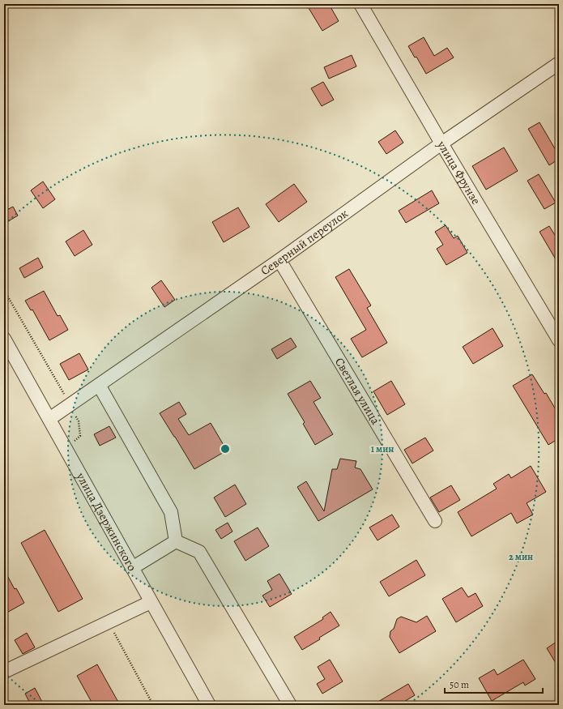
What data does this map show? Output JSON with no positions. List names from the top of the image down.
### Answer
{
  "streets": {
    "street": [
      "улица Фрунзе",
      "Северный переулок",
      "Светлая улица",
      "улица Дзержинского"
    ]
  },
  "crossings": [
    ["улица Фрунзе", "Северный переулок"],
    ["Северный переулок", "Светлая улица"],
    ["Северный переулок", "улица Дзержинского"]
  ],
  "scale_bar": "50 m",
  "rings": ["1 мин", "2 мин"]
}
